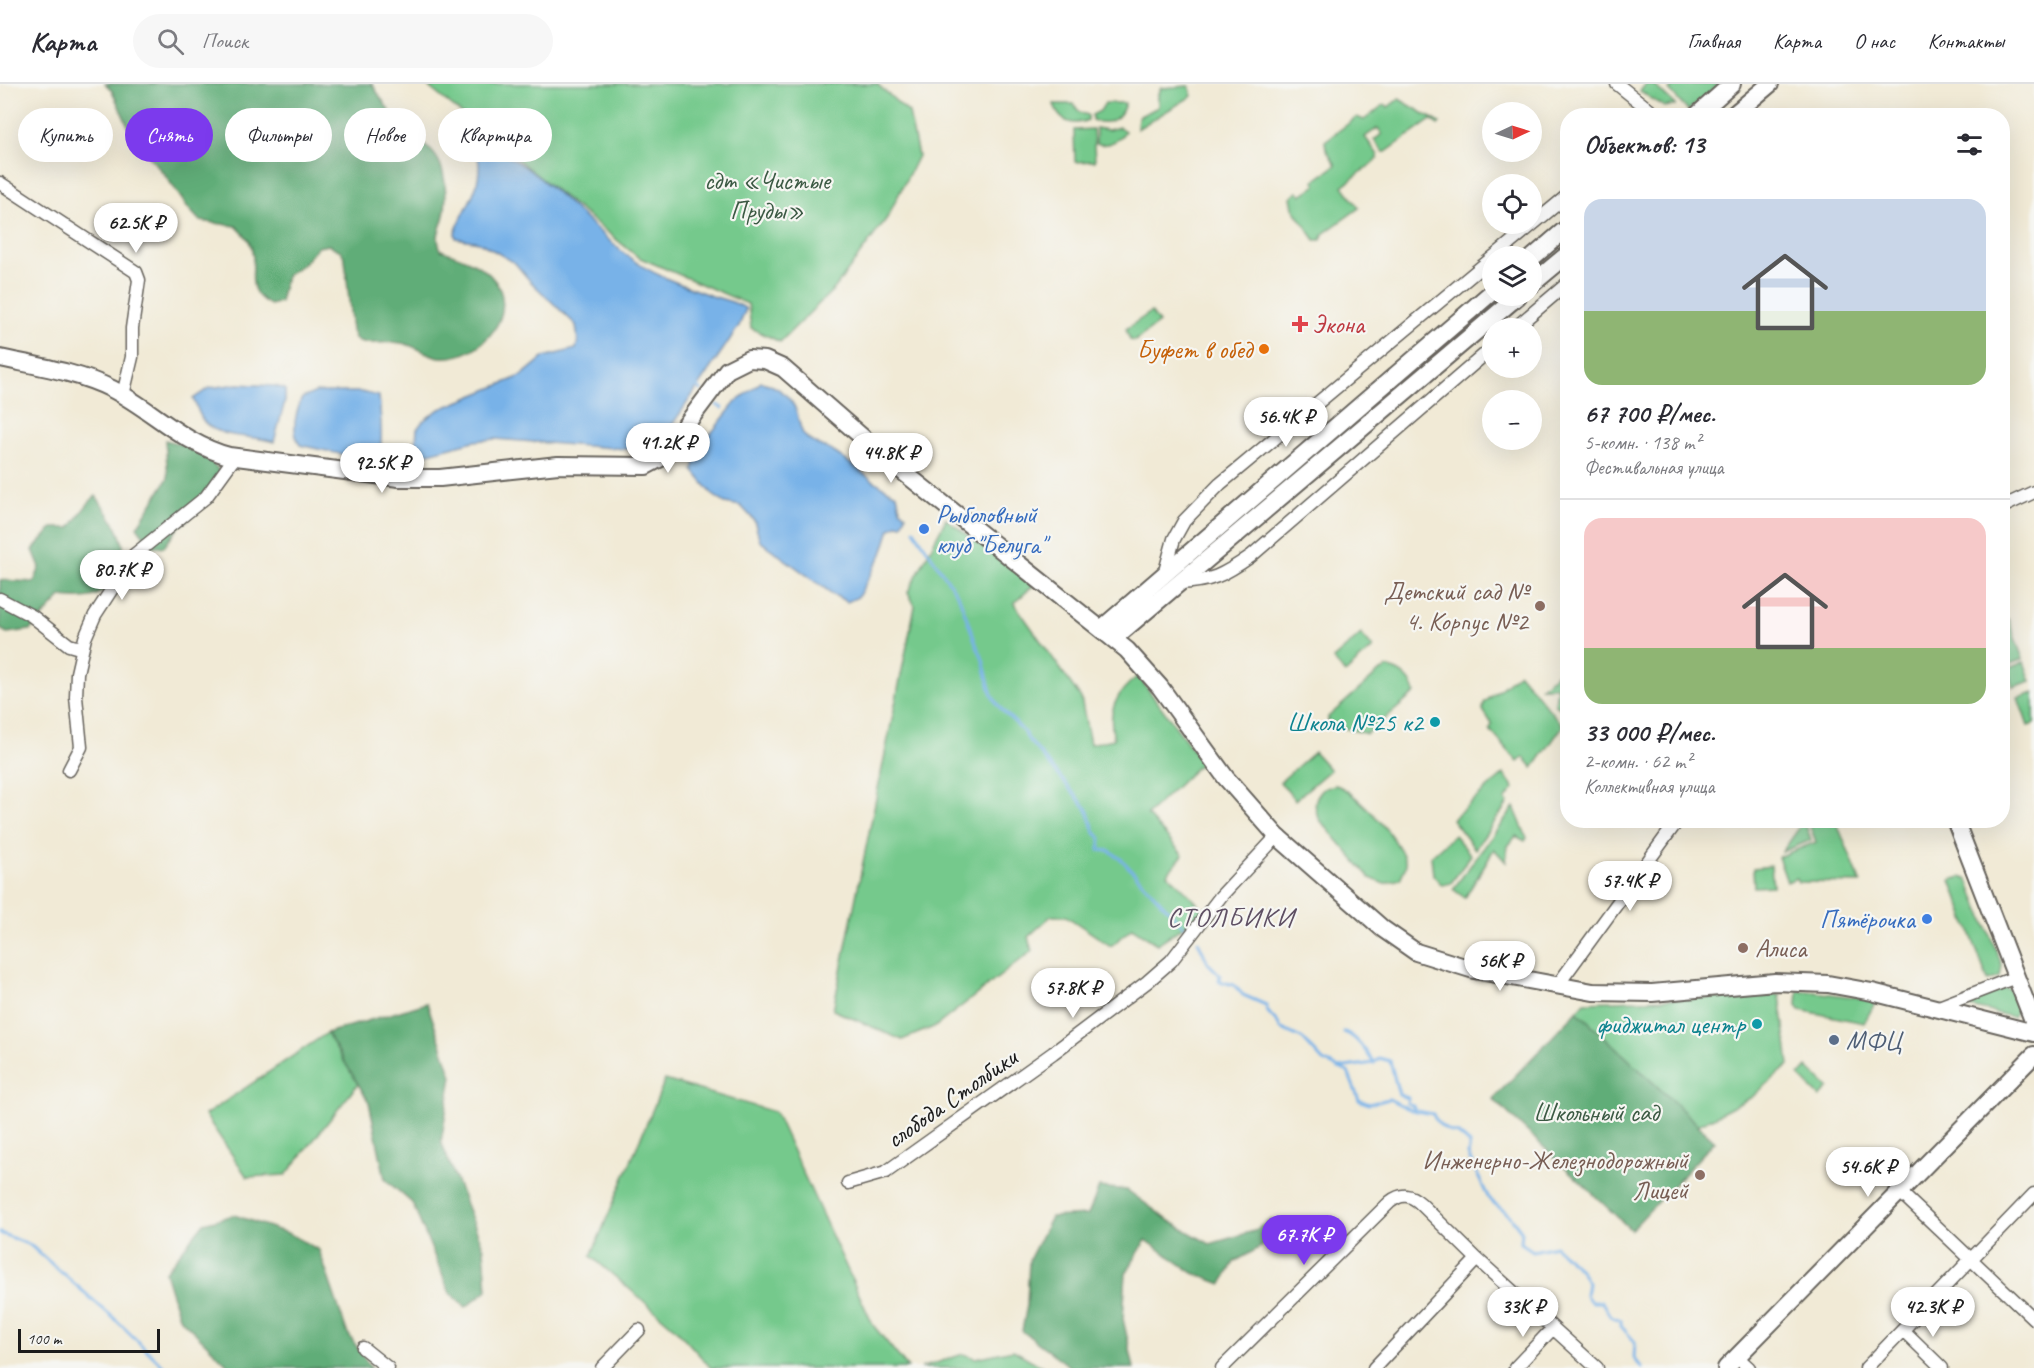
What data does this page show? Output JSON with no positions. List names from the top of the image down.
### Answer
{
  "streets": {
    "street": ["слобода Столбики"]
  },
  "districts": ["СТОЛБИКИ"],
  "parks": ["сдт «Чистые Пруды»", "Школьный сад"],
  "places": {
    "health": ["Экона"],
    "other": [
      "Буфет в обед",
      "Рыболовный клуб \"Белуга\"",
      "Детский сад № 4. Корпус №2",
      "Школа №25 к2",
      "Пятёрочка",
      "Алиса",
      "фиджитал центр",
      "МФЦ",
      "Инженерно-Железнодорожный Лицей"
    ]
  },
  "scale_bar": "100 m",
  "north": "right",
  "page": {
    "header": "Карта",
    "search": "Поиск",
    "nav": [
      "Главная",
      "Карта",
      "О нас",
      "Контакты"
    ],
    "map_buttons": ["+", "−"],
    "chip": [
      "Купить",
      "Снять",
      "Фильтры",
      "Новое",
      "Квартира"
    ],
    "heading": "Объектов: 13",
    "list": [
      {
        "name": "67 700 ₽/мес.",
        "note": "5-комн. · 138 m² · Фестивальная улица"
      },
      {
        "name": "33 000 ₽/мес.",
        "note": "2-комн. · 62 m² · Коллективная улица"
      }
    ],
    "price": [
      "62.5K ₽",
      "56.4K ₽",
      "41.2K ₽",
      "44.8K ₽",
      "92.5K ₽",
      "80.7K ₽",
      "57.4K ₽",
      "56K ₽",
      "57.8K ₽",
      "54.6K ₽",
      "67.7K ₽",
      "33K ₽",
      "42.3K ₽"
    ],
    "scale": "100 m"
  }
}
